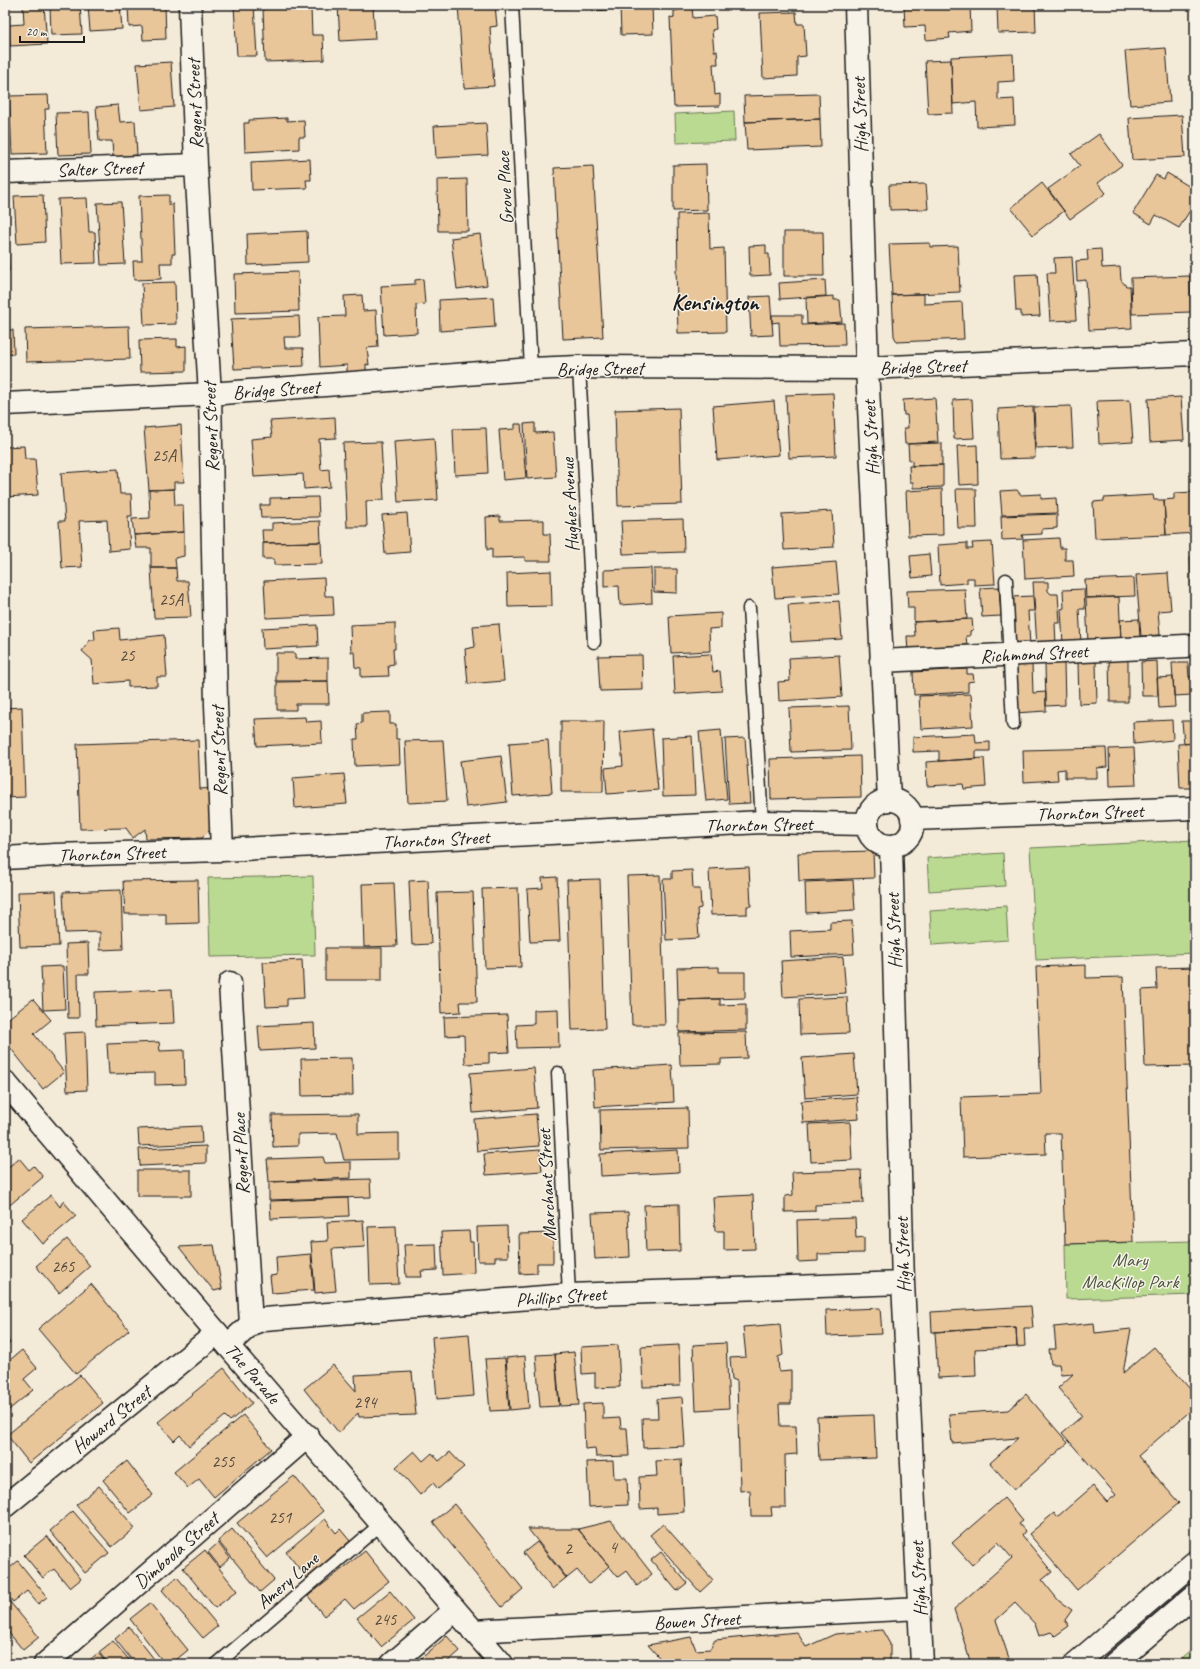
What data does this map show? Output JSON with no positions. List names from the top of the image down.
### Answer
{
  "streets": {
    "main road": [
      "Regent Street",
      "High Street",
      "Salter Street",
      "Bridge Street",
      "Richmond Street",
      "Thornton Street",
      "Regent Place",
      "Phillips Street",
      "The Parade",
      "Howard Street",
      "Dimboola Street",
      "Bowen Street"
    ],
    "lane": [
      "Grove Place",
      "Hughes Avenue",
      "Marchant Street",
      "Amery Lane"
    ]
  },
  "crossings": [
    ["Regent Street", "Salter Street"],
    ["Regent Street", "Bridge Street"],
    ["Regent Street", "Thornton Street"],
    ["High Street", "Bridge Street"],
    ["High Street", "Richmond Street"],
    ["High Street", "Thornton Street"],
    ["High Street", "Phillips Street"],
    ["High Street", "Bowen Street"],
    ["Grove Place", "Bridge Street"],
    ["Bridge Street", "Hughes Avenue"],
    ["Regent Place", "Phillips Street"],
    ["Marchant Street", "Phillips Street"],
    ["Phillips Street", "The Parade"],
    ["Phillips Street", "Howard Street"],
    ["The Parade", "Howard Street"],
    ["The Parade", "Dimboola Street"],
    ["The Parade", "Amery Lane"],
    ["The Parade", "Bowen Street"]
  ],
  "districts": ["Kensington"],
  "parks": ["Mary MacKillop Park"],
  "house_numbers": [
    "25A",
    "25A",
    "25",
    "265",
    "294",
    "255",
    "251",
    "4",
    "2",
    "245"
  ],
  "scale_bar": "20 m"
}
